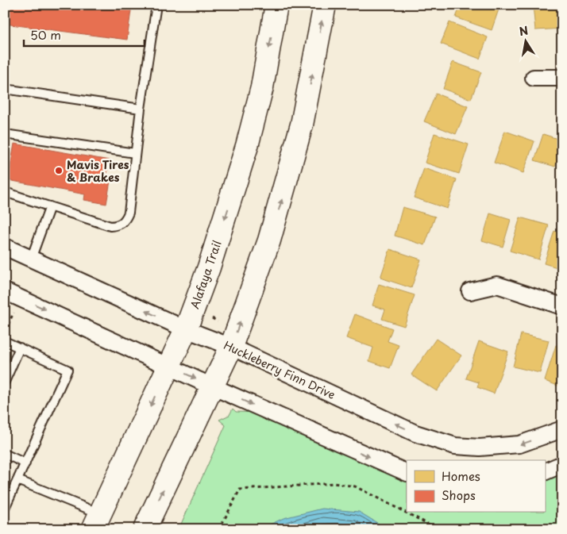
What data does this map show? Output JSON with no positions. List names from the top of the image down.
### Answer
{
  "streets": {
    "main road": ["Alafaya Trail"],
    "street": ["Huckleberry Finn Drive"]
  },
  "crossings": [
    ["Alafaya Trail", "Huckleberry Finn Drive"]
  ],
  "places": ["Mavis Tires & Brakes"],
  "legend": ["Homes", "Shops"],
  "scale_bar": "50 m",
  "north": "top"
}
